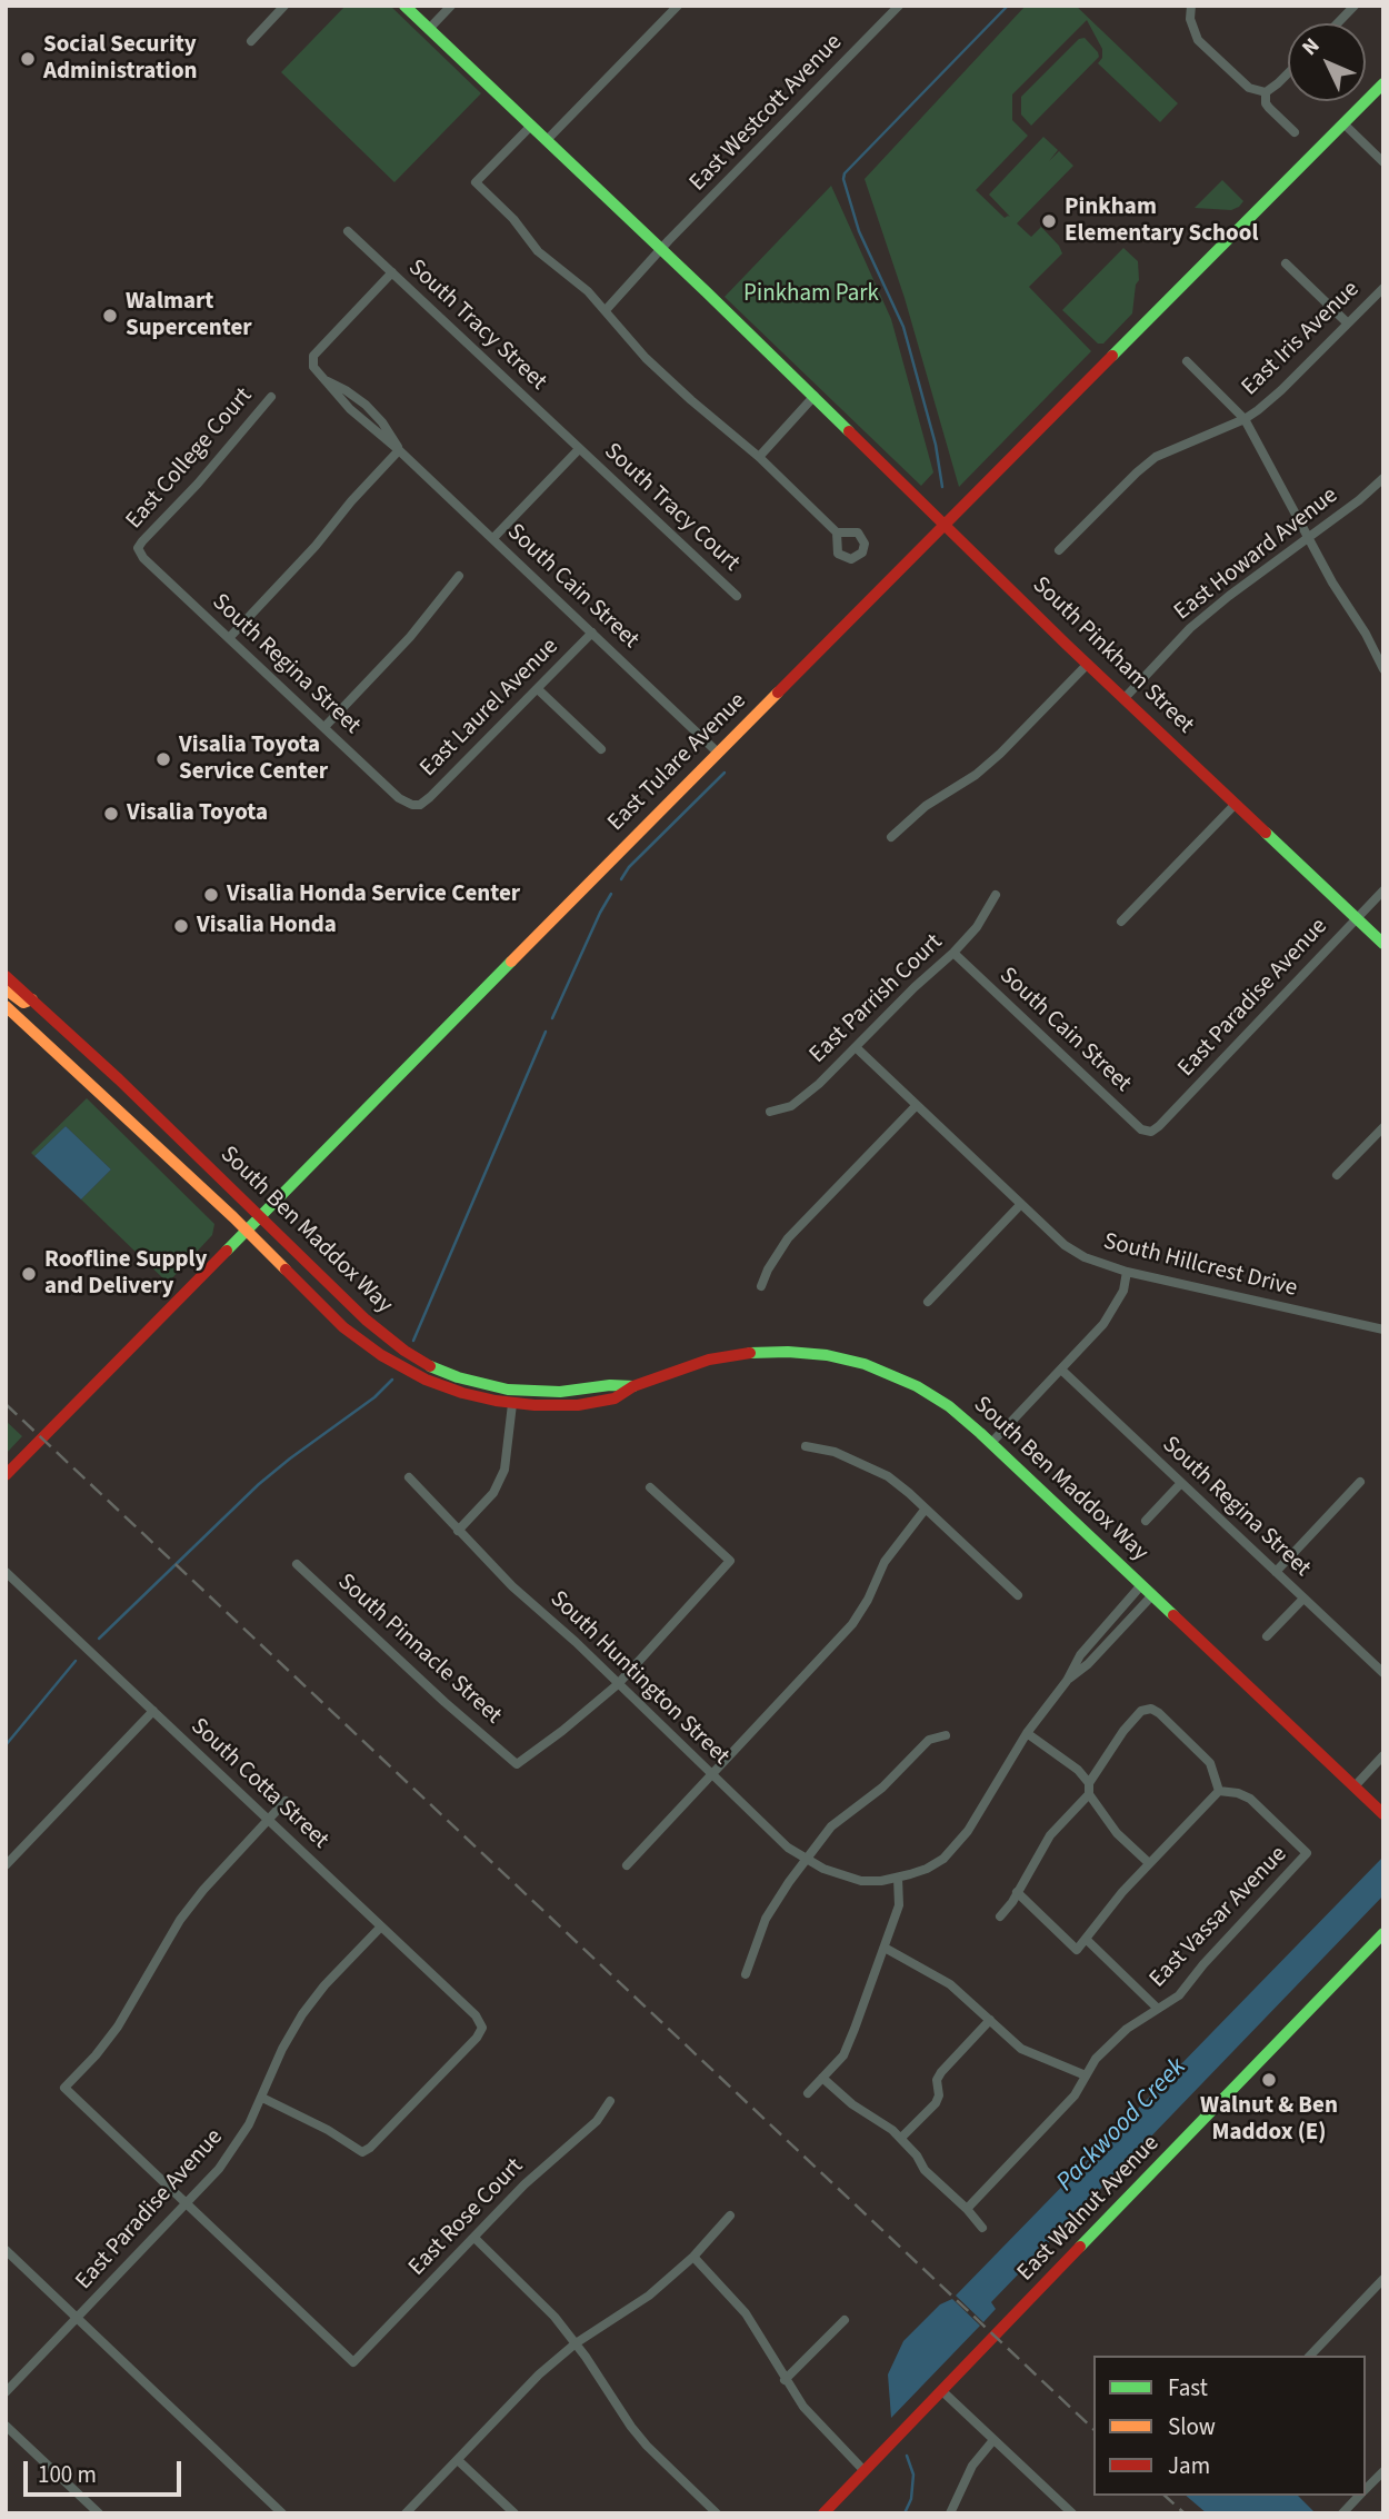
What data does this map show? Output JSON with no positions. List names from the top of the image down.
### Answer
{
  "streets": {
    "main road": [
      "South Pinkham Street",
      "East Tulare Avenue",
      "South Ben Maddox Way",
      "East Walnut Avenue"
    ],
    "street": [
      "East Westcott Avenue",
      "South Tracy Street",
      "East Iris Avenue",
      "East College Court",
      "South Tracy Court",
      "East Howard Avenue",
      "South Cain Street",
      "South Regina Street",
      "East Laurel Avenue",
      "East Paradise Avenue",
      "East Parrish Court",
      "South Hillcrest Drive",
      "South Pinnacle Street",
      "South Huntington Street",
      "South Cotta Street",
      "East Vassar Avenue",
      "East Rose Court"
    ]
  },
  "crossings": [
    ["East Westcott Avenue", "South Pinkham Street"],
    ["South Tracy Street", "South Tracy Court"],
    ["South Tracy Street", "South Cain Street"],
    ["East College Court", "South Regina Street"],
    ["East Howard Avenue", "South Pinkham Street"],
    ["South Cain Street", "East Laurel Avenue"],
    ["South Cain Street", "East Tulare Avenue"],
    ["South Cain Street", "East Paradise Avenue"],
    ["South Cain Street", "East Parrish Court"],
    ["South Pinkham Street", "East Tulare Avenue"],
    ["South Pinkham Street", "East Paradise Avenue"],
    ["South Regina Street", "East Laurel Avenue"],
    ["East Tulare Avenue", "South Ben Maddox Way"],
    ["East Paradise Avenue", "South Cotta Street"],
    ["East Paradise Avenue", "East Rose Court"],
    ["East Parrish Court", "South Hillcrest Drive"],
    ["South Pinnacle Street", "South Huntington Street"]
  ],
  "water": ["Packwood Creek"],
  "parks": ["Pinkham Park"],
  "places": [
    "Social Security Administration",
    "Pinkham Elementary School",
    "Walmart Supercenter",
    "Visalia Toyota Service Center",
    "Visalia Toyota",
    "Visalia Honda Service Center",
    "Visalia Honda",
    "Roofline Supply and Delivery",
    "Walnut & Ben Maddox (E)"
  ],
  "legend": ["Fast", "Slow", "Jam"],
  "scale_bar": "100 m",
  "north": "top left"
}
